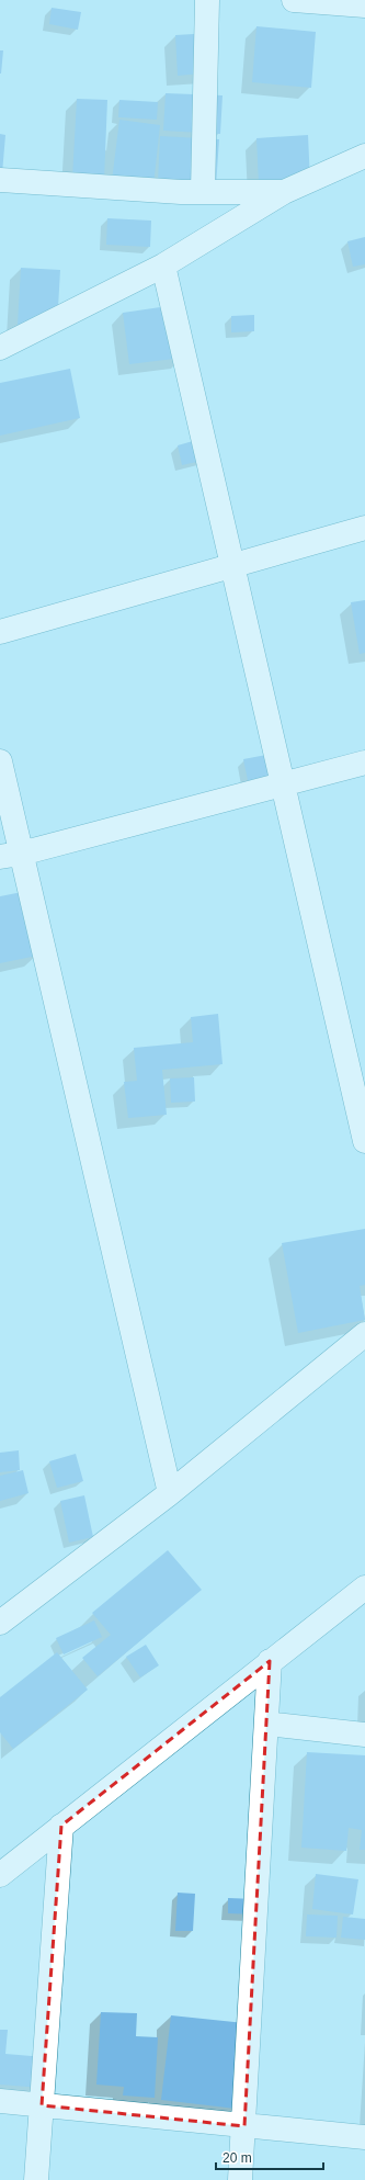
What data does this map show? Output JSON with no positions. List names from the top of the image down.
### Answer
{
  "scale_bar": "20 m"
}
